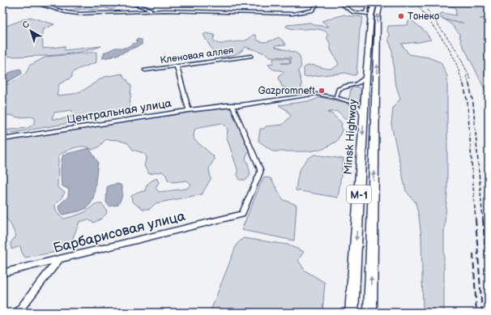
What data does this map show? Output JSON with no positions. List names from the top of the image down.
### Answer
{
  "streets": {
    "highway": ["Minsk Highway", "М-1"],
    "street": ["Кленовая аллея", "Центральная улица", "Барбарисовая улица"]
  },
  "crossings": [
    ["Центральная улица", "Minsk Highway"],
    ["Центральная улица", "Барбарисовая улица"]
  ],
  "places": ["Тонеко", "Gazpromneft"],
  "north": "top left"
}
